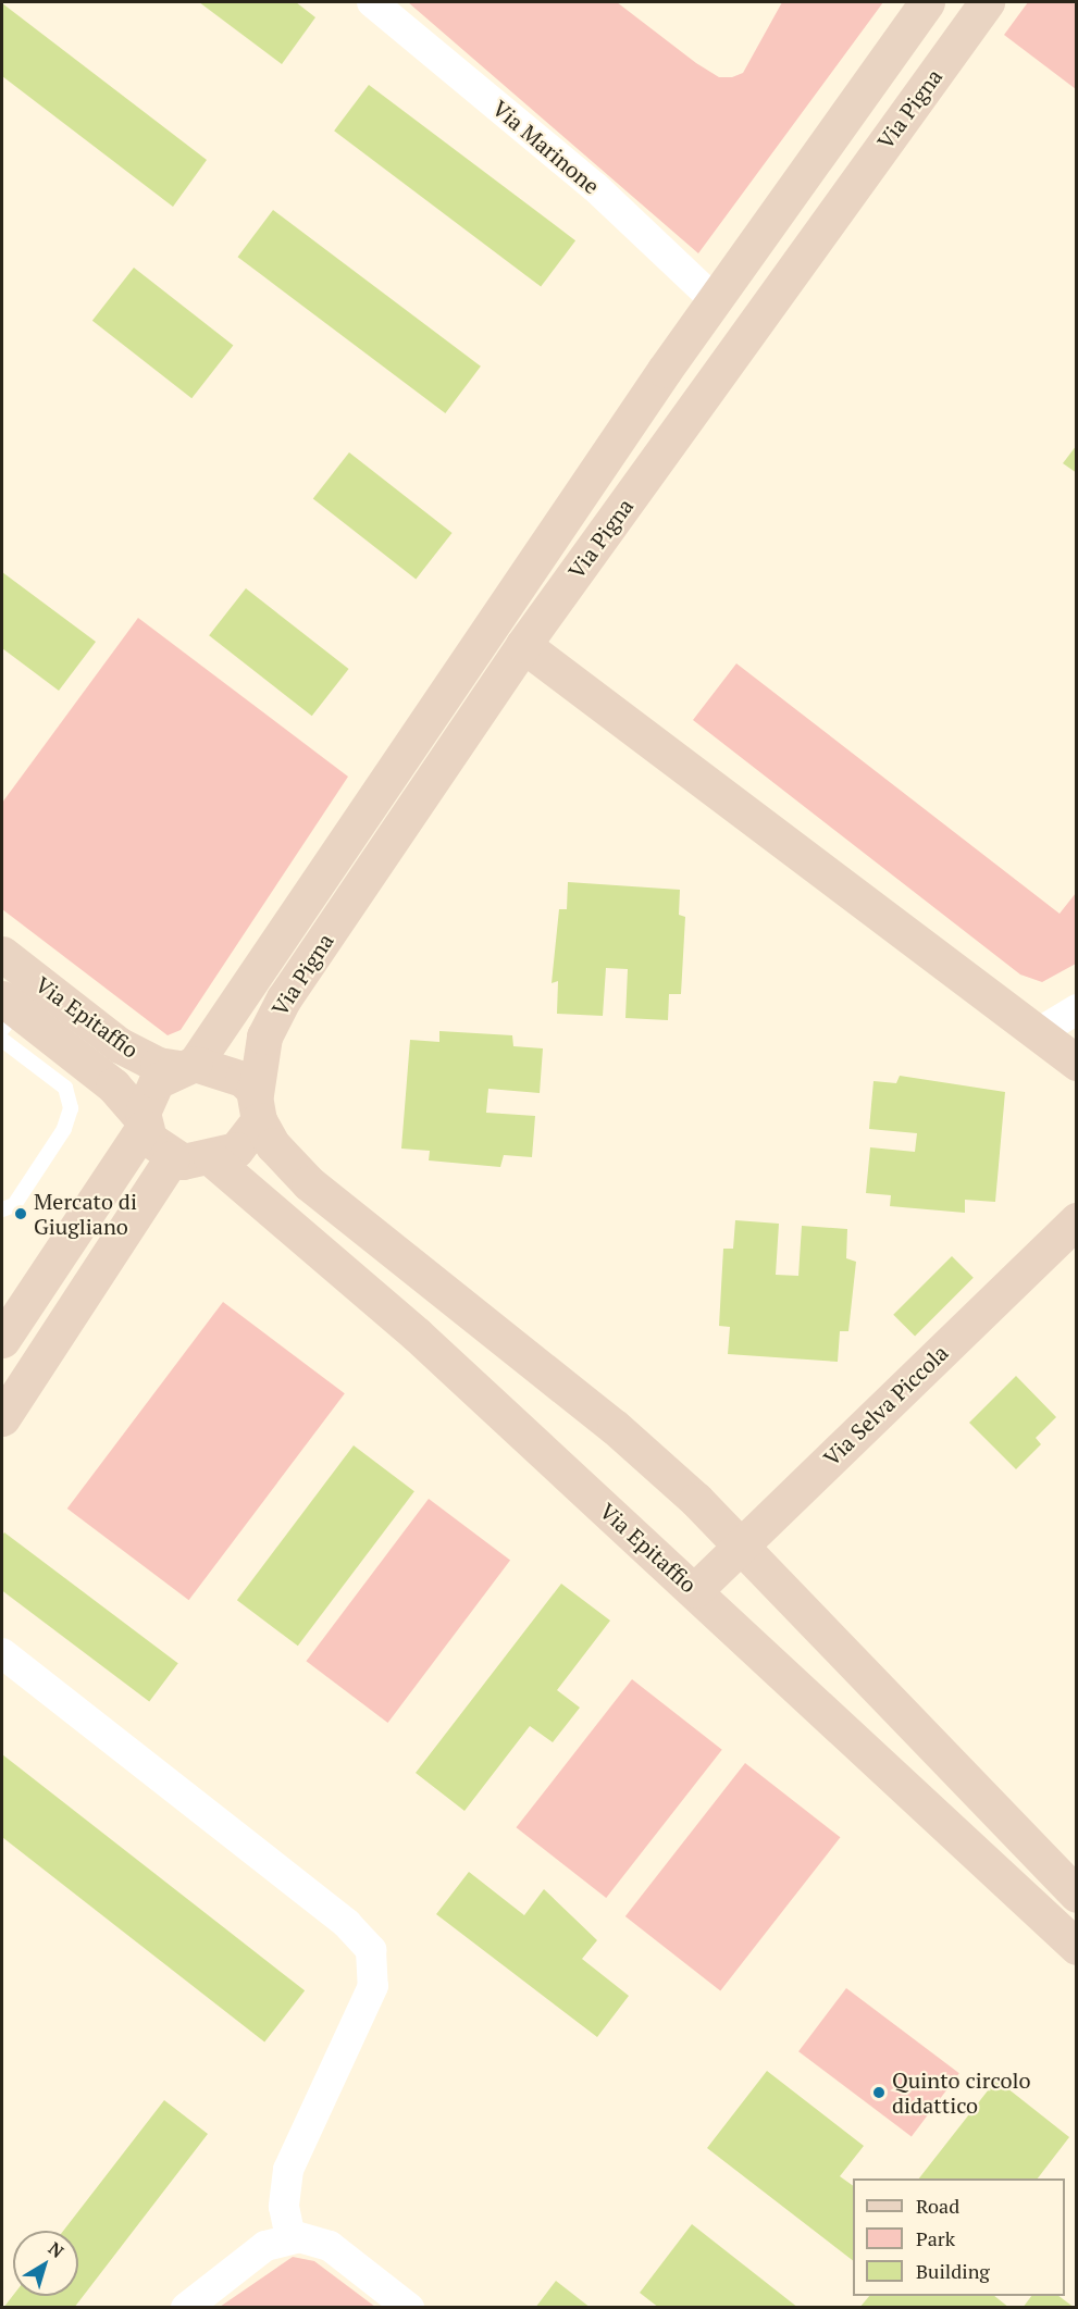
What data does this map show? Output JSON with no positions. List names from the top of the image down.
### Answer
{
  "streets": {
    "street": [
      "Via Pigna",
      "Via Marinone",
      "Via Epitaffio",
      "Via Selva Piccola"
    ]
  },
  "crossings": [
    ["Via Pigna", "Via Epitaffio"],
    ["Via Epitaffio", "Via Selva Piccola"]
  ],
  "places": ["Mercato di Giugliano", "Quinto circolo didattico"],
  "legend": ["Road", "Park", "Building"],
  "north": "top right"
}
